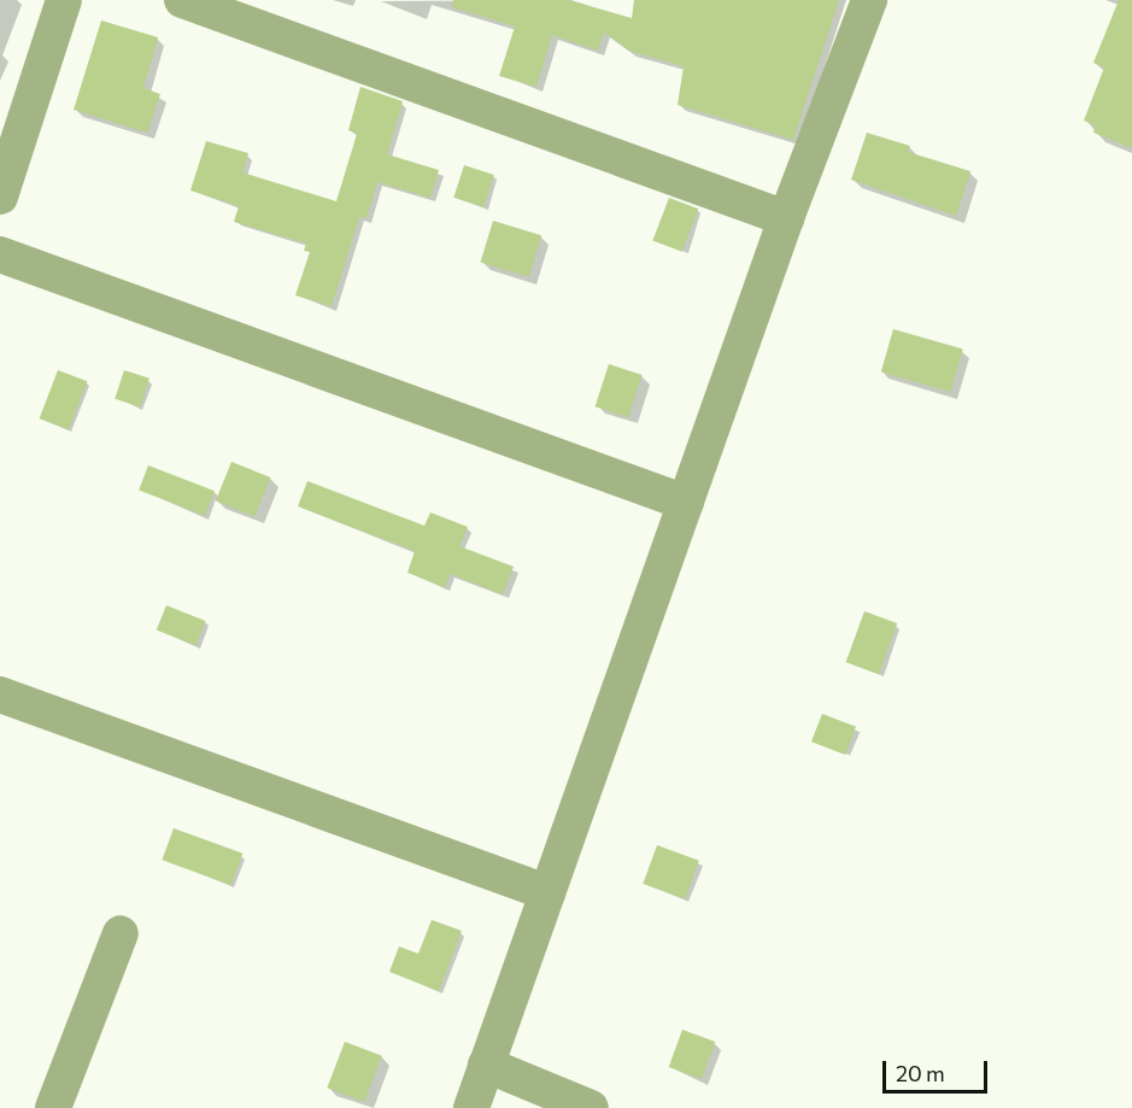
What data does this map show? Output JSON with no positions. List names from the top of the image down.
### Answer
{
  "scale_bar": "20 m"
}
